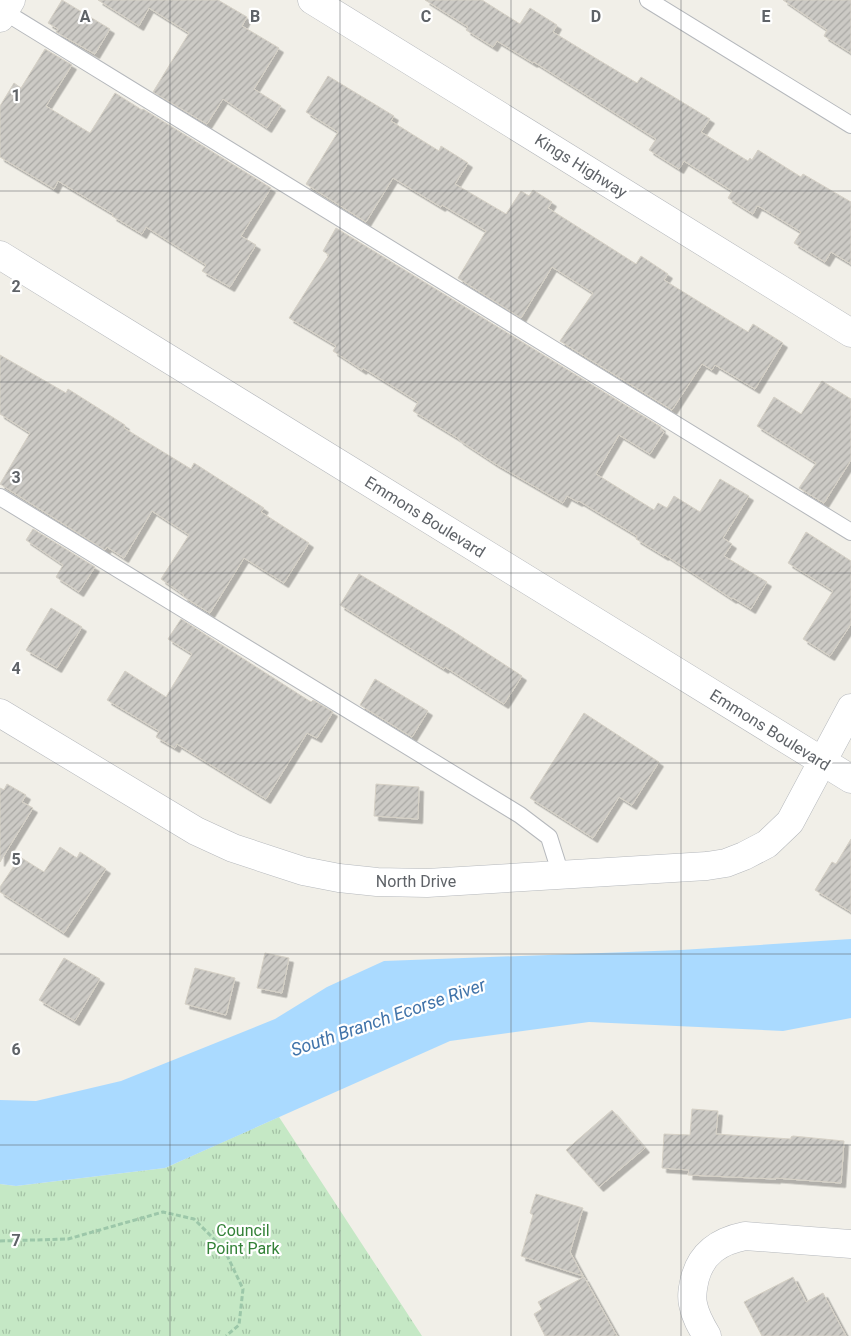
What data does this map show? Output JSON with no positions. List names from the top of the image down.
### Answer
{
  "streets": {
    "street": ["Kings Highway", "Emmons Boulevard", "North Drive"]
  },
  "crossings": [
    ["Emmons Boulevard", "North Drive"]
  ],
  "water": ["South Branch Ecorse River"],
  "parks": ["Council Point Park"],
  "grid": {
    "columns": [
      "A",
      "B",
      "C",
      "D",
      "E"
    ],
    "rows": [
      "1",
      "2",
      "3",
      "4",
      "5",
      "6",
      "7"
    ]
  }
}
